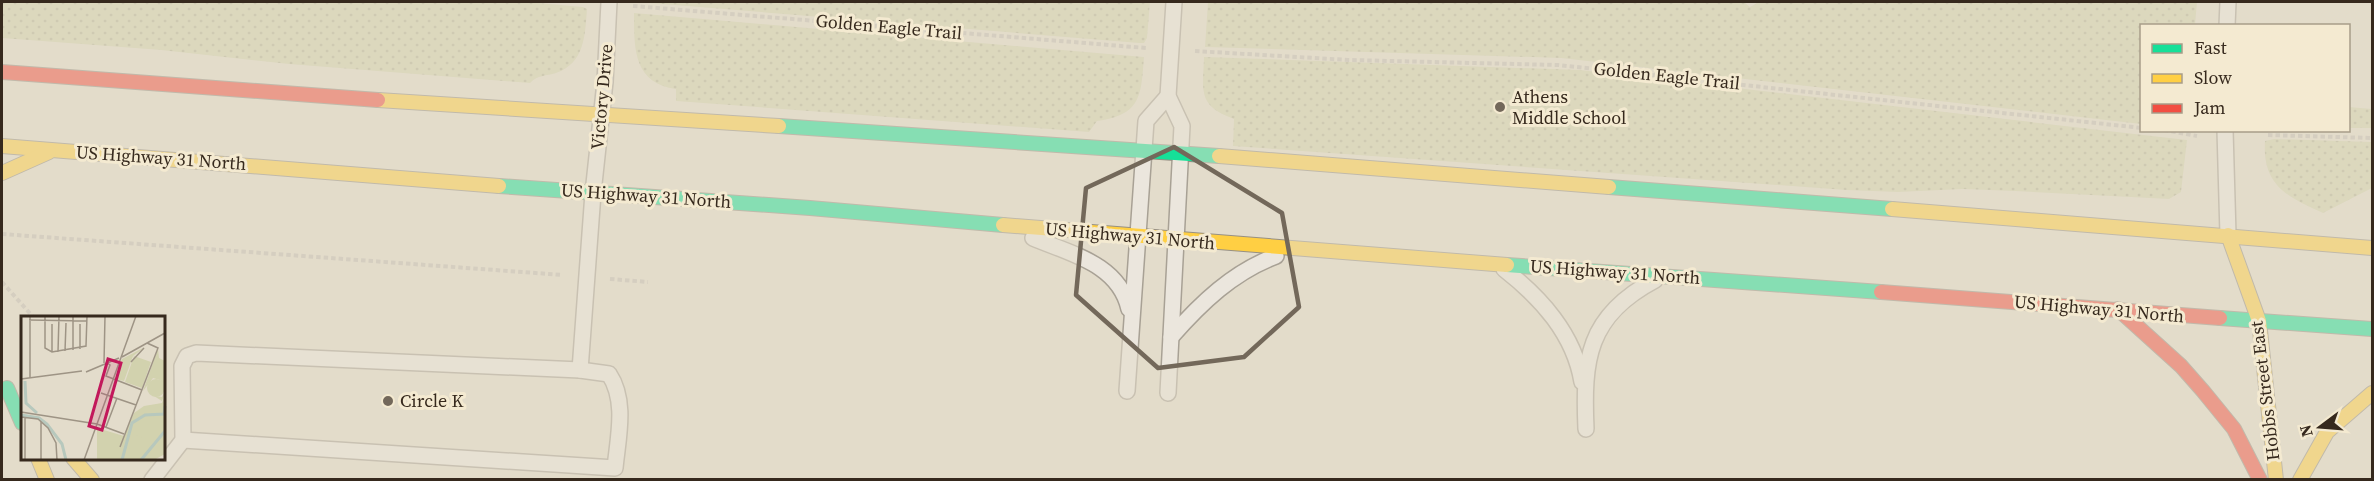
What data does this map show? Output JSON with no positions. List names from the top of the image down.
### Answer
{
  "streets": {
    "main road": ["US Highway 31 North", "Hobbs Street East"],
    "lane": ["Victory Drive"],
    "path": ["Golden Eagle Trail"]
  },
  "crossings": [
    ["Victory Drive", "US Highway 31 North"],
    ["US Highway 31 North", "Hobbs Street East"]
  ],
  "places": ["Athens Middle School", "Circle K"],
  "legend": ["Fast", "Slow", "Jam"],
  "north": "left"
}
